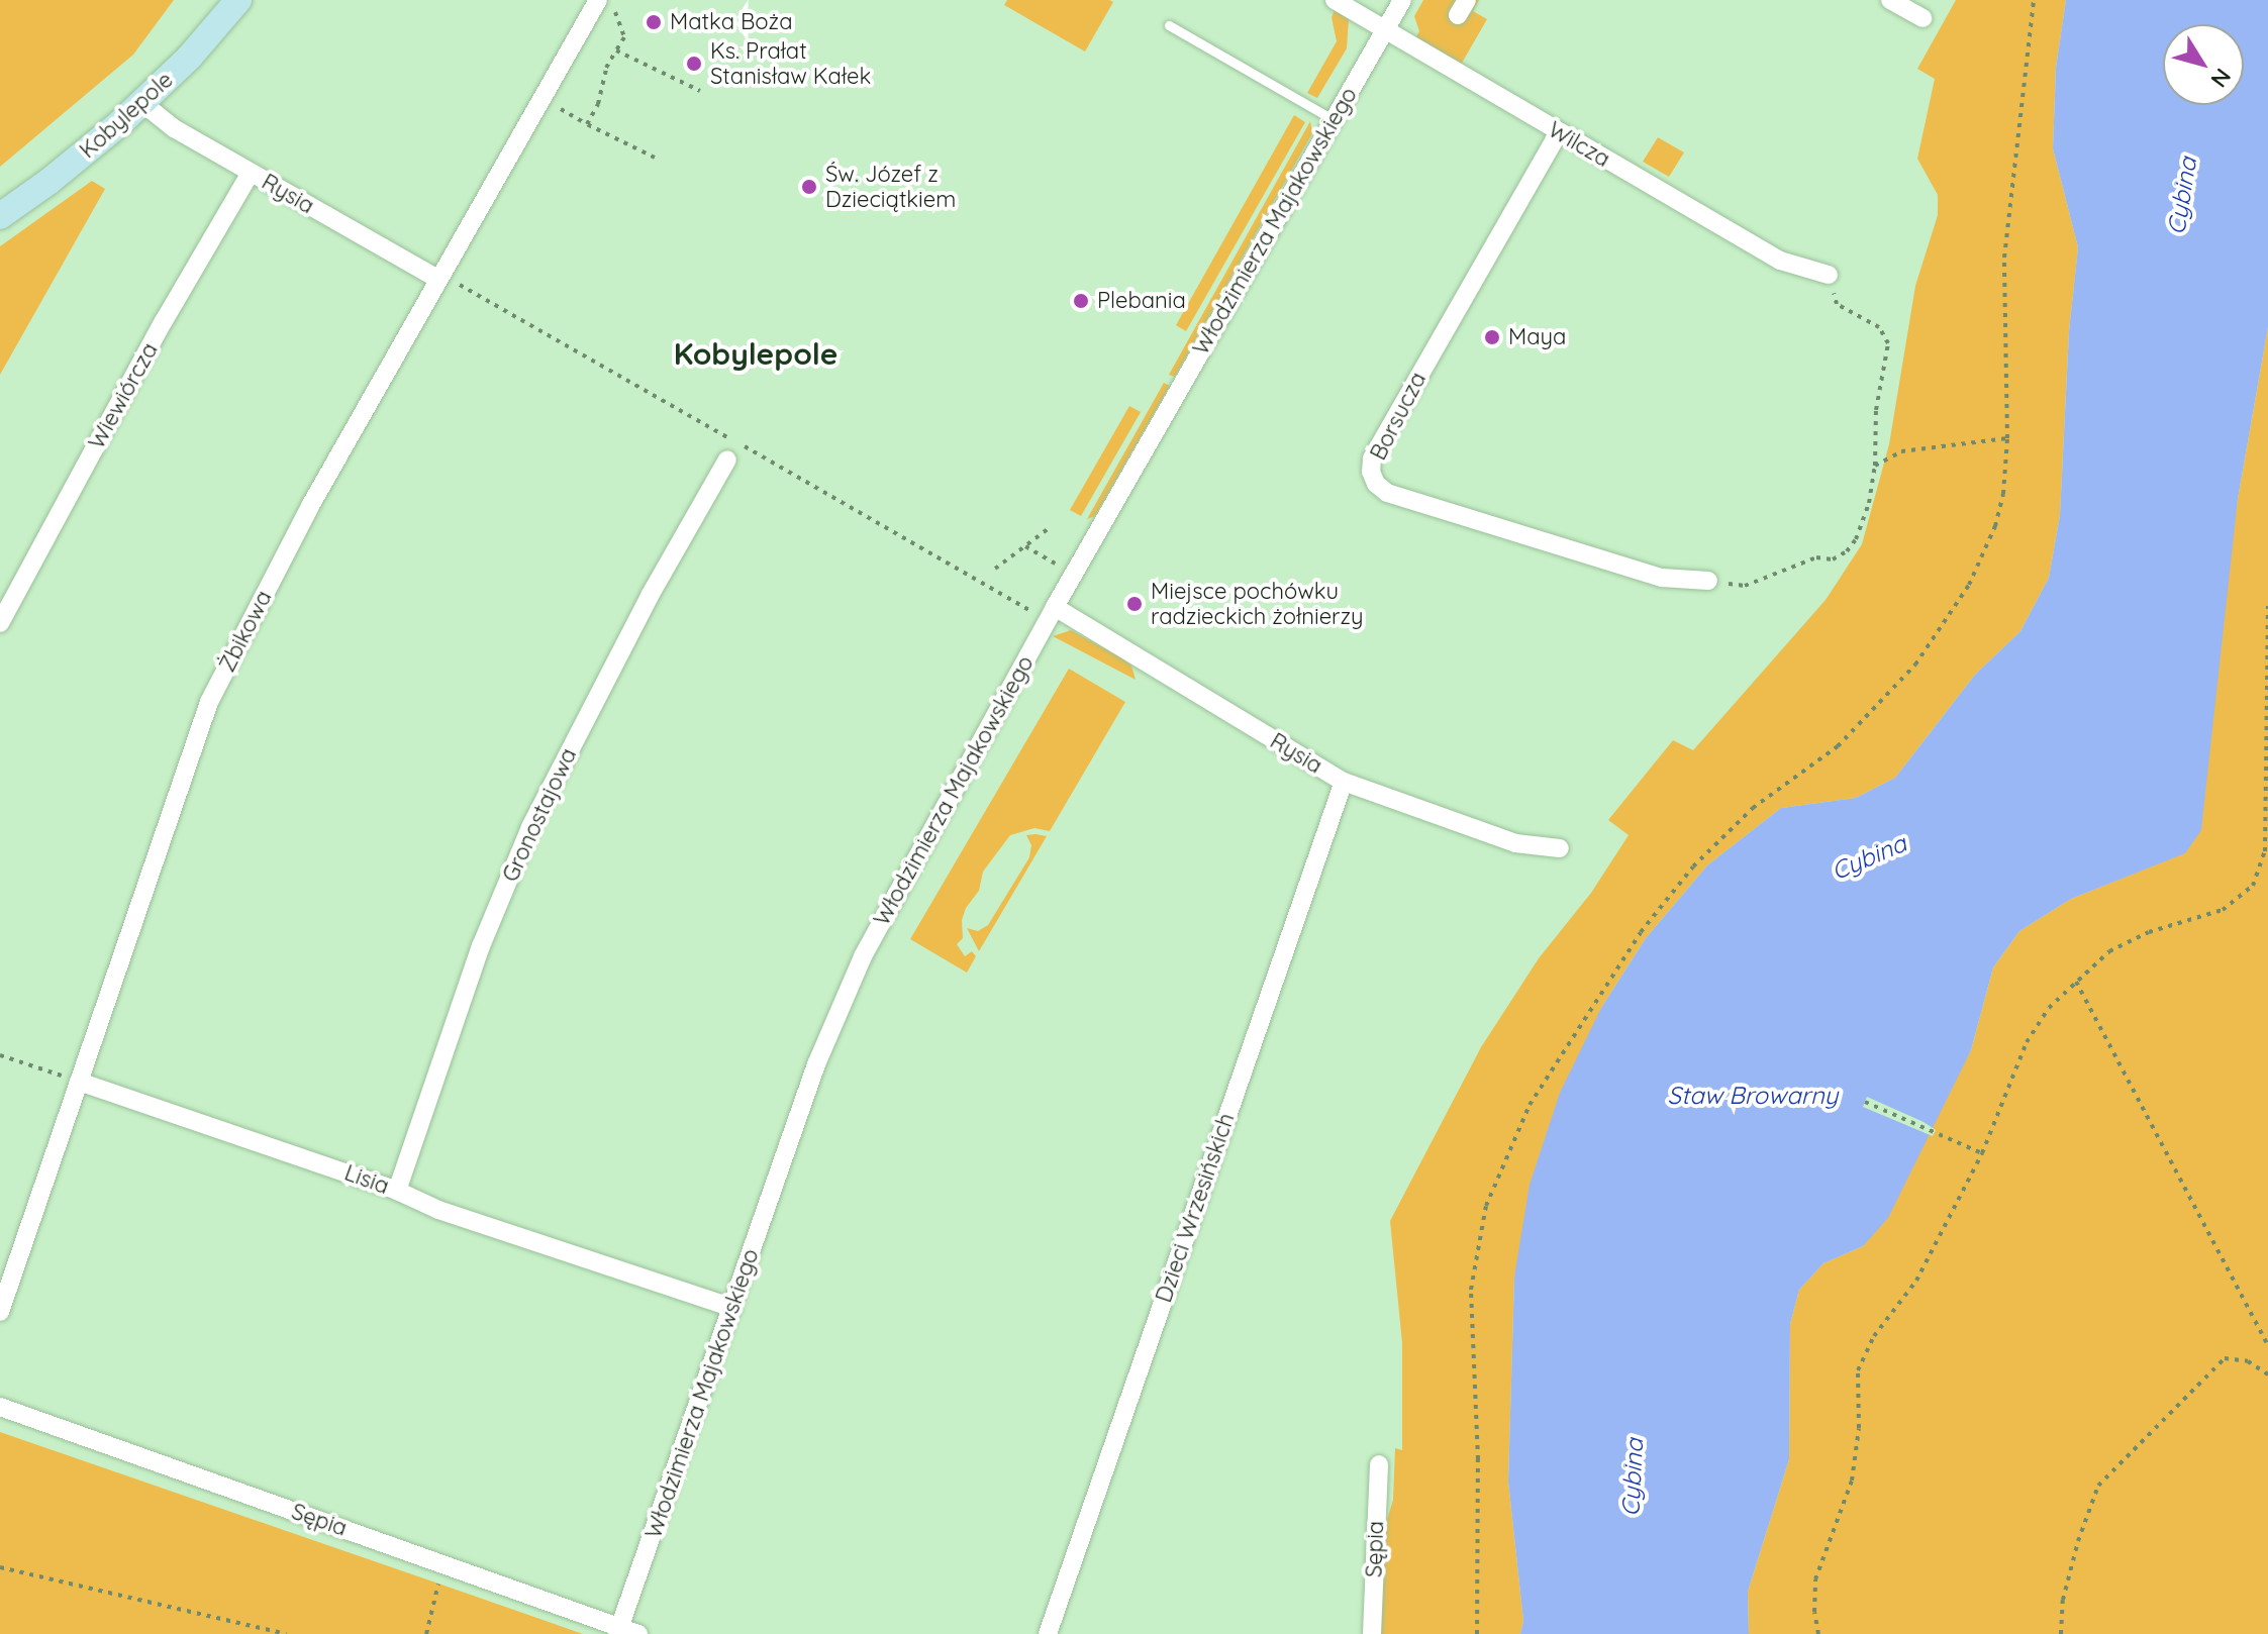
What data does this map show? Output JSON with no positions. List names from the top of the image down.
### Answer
{
  "streets": {
    "street": [
      "Kobylepole",
      "Wilcza",
      "Rysia",
      "Włodzimierza Majakowskiego",
      "Wiewiórcza",
      "Borsucza",
      "Żbikowa",
      "Gronostajowa",
      "Lisia",
      "Dzieci Wrzesińskich",
      "Sępia"
    ]
  },
  "crossings": [
    ["Kobylepole", "Rysia"],
    ["Wilcza", "Włodzimierza Majakowskiego"],
    ["Wilcza", "Borsucza"],
    ["Rysia", "Włodzimierza Majakowskiego"],
    ["Rysia", "Wiewiórcza"],
    ["Rysia", "Żbikowa"],
    ["Rysia", "Dzieci Wrzesińskich"],
    ["Włodzimierza Majakowskiego", "Lisia"],
    ["Włodzimierza Majakowskiego", "Sępia"],
    ["Żbikowa", "Lisia"],
    ["Gronostajowa", "Lisia"]
  ],
  "districts": ["Kobylepole"],
  "water": ["Cybina", "Staw Browarny"],
  "places": [
    "Matka Boża",
    "Ks. Prałat Stanisław Kałek",
    "Św. Józef z Dzieciątkiem",
    "Plebania",
    "Maya",
    "Miejsce pochówku radzieckich żołnierzy"
  ],
  "north": "bottom right"
}
